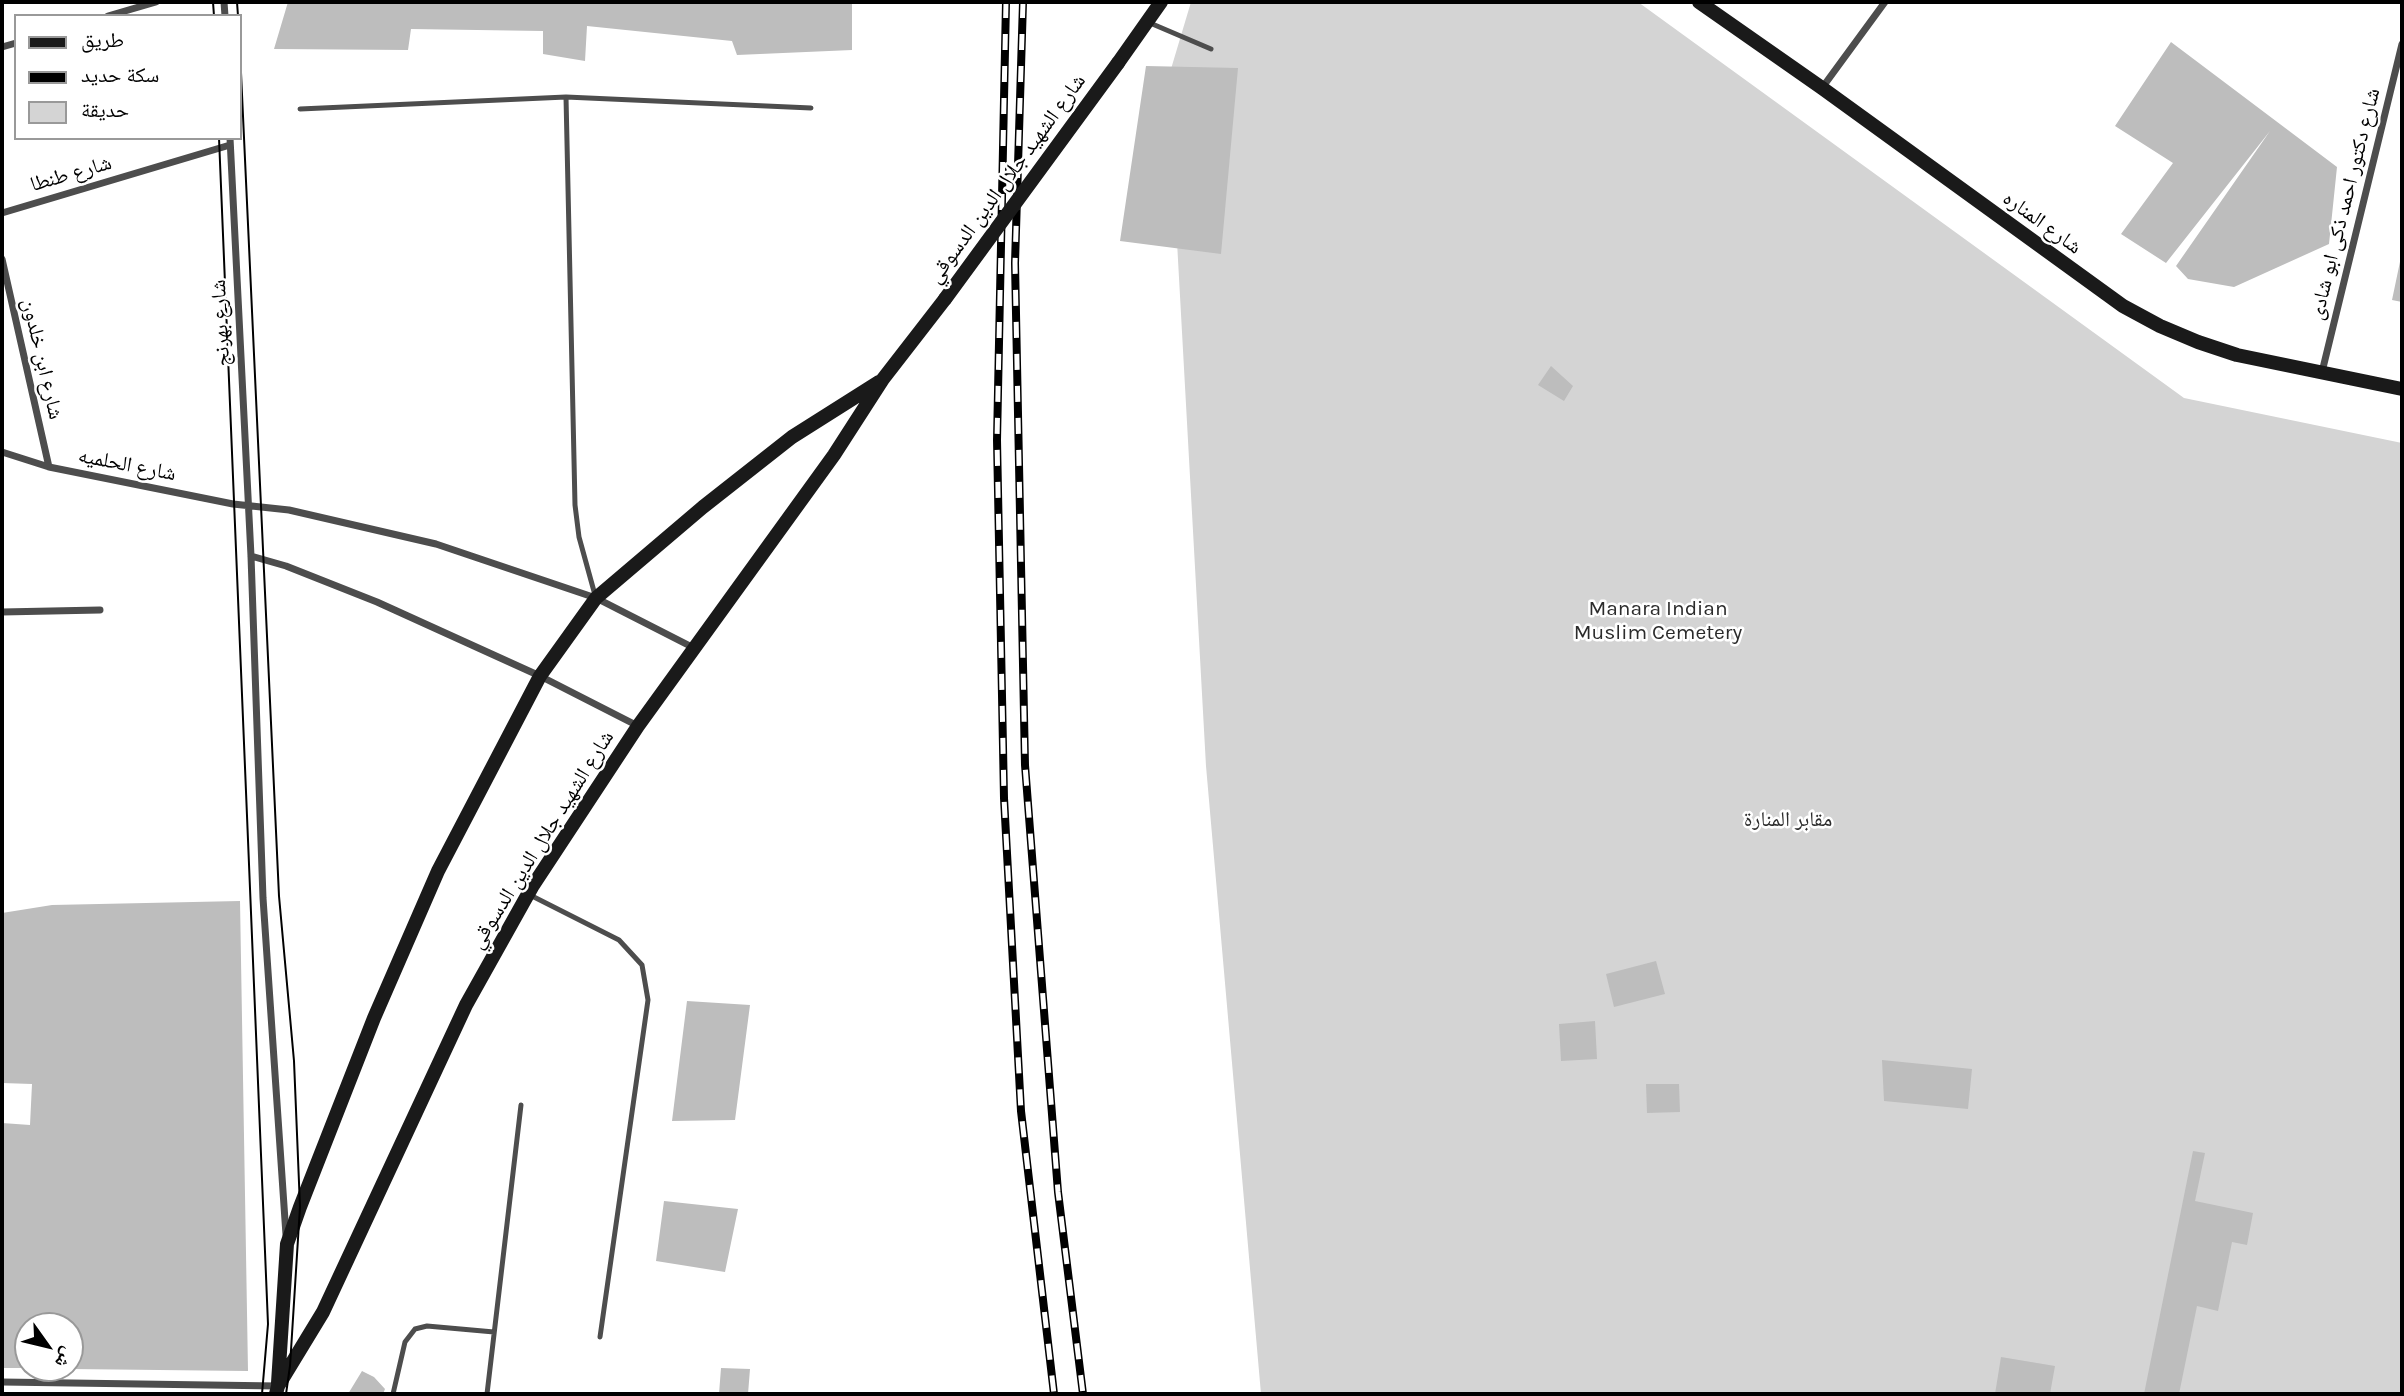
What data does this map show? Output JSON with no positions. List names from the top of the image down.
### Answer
{
  "streets": {
    "main road": ["شارع الشهيد جلال الدين الدسوقي", "شارع المناره"],
    "street": [
      "شارع طنطا",
      "شارع دكتور احمد ذكى ابو شادى",
      "شارع بهرنج",
      "شارع ابن خلدون",
      "شارع الحلميه"
    ]
  },
  "crossings": [
    ["شارع طنطا", "شارع بهرنج"],
    ["شارع الشهيد جلال الدين الدسوقي", "شارع بهرنج"],
    ["شارع الشهيد جلال الدين الدسوقي", "شارع الحلميه"],
    ["شارع دكتور احمد ذكى ابو شادى", "شارع المناره"],
    ["شارع بهرنج", "شارع الحلميه"],
    ["شارع ابن خلدون", "شارع الحلميه"]
  ],
  "parks": ["Manara Indian Muslim Cemetery", "مقابر المنارة"],
  "legend": ["طريق", "سكة حديد", "حديقة"],
  "north": "bottom right"
}
